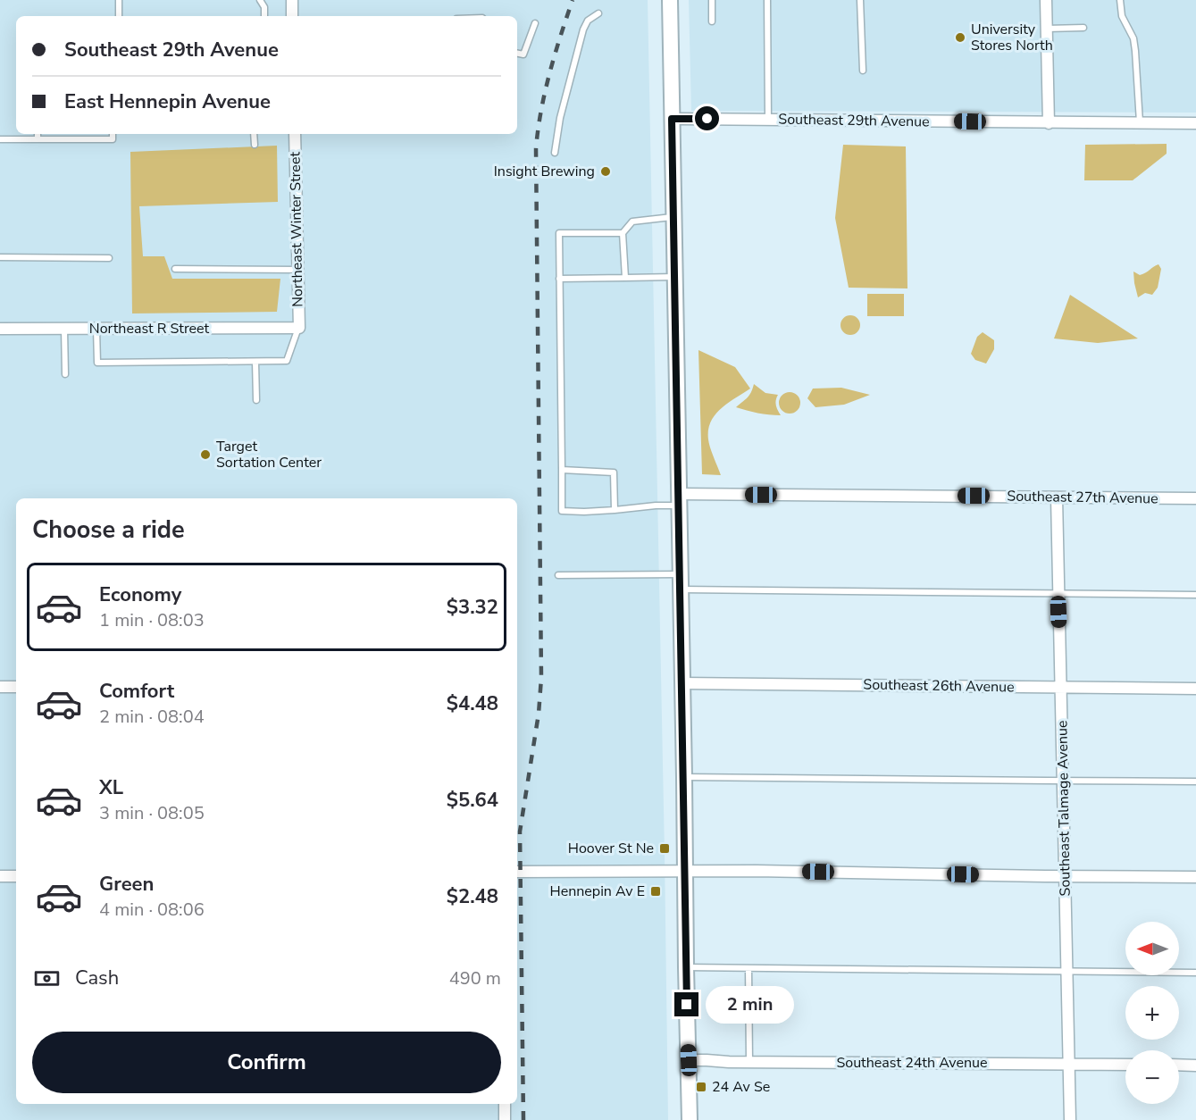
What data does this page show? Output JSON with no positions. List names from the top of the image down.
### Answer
{
  "streets": {
    "street": [
      "Southeast 29th Avenue",
      "Northeast Winter Street",
      "Northeast R Street",
      "Southeast 27th Avenue",
      "Southeast 26th Avenue",
      "Southeast Talmage Avenue",
      "Southeast 24th Avenue"
    ]
  },
  "crossings": [
    ["Northeast Winter Street", "Northeast R Street"],
    ["Southeast 27th Avenue", "Southeast Talmage Avenue"],
    ["Southeast 26th Avenue", "Southeast Talmage Avenue"],
    ["Southeast Talmage Avenue", "Southeast 24th Avenue"]
  ],
  "places": {
    "other": ["University Stores North", "Insight Brewing", "Target Sortation Center"],
    "transit": ["Hoover St Ne", "Hennepin Av E", "24 Av Se"]
  },
  "north": "left",
  "page": {
    "banner": ["Southeast 29th Avenue", "East Hennepin Avenue"],
    "heading": "Choose a ride",
    "list": [
      {
        "name": "Economy",
        "note": "1 min · 08:03",
        "value": "$3.32"
      },
      {
        "name": "Comfort",
        "note": "2 min · 08:04",
        "value": "$4.48"
      },
      {
        "name": "XL",
        "note": "3 min · 08:05",
        "value": "$5.64"
      },
      {
        "name": "Green",
        "note": "4 min · 08:06",
        "value": "$2.48"
      }
    ],
    "map_buttons": ["+", "−"],
    "pay": ["Cash", "490 m"],
    "bubble": "2 min",
    "buttons": "Confirm"
  }
}
